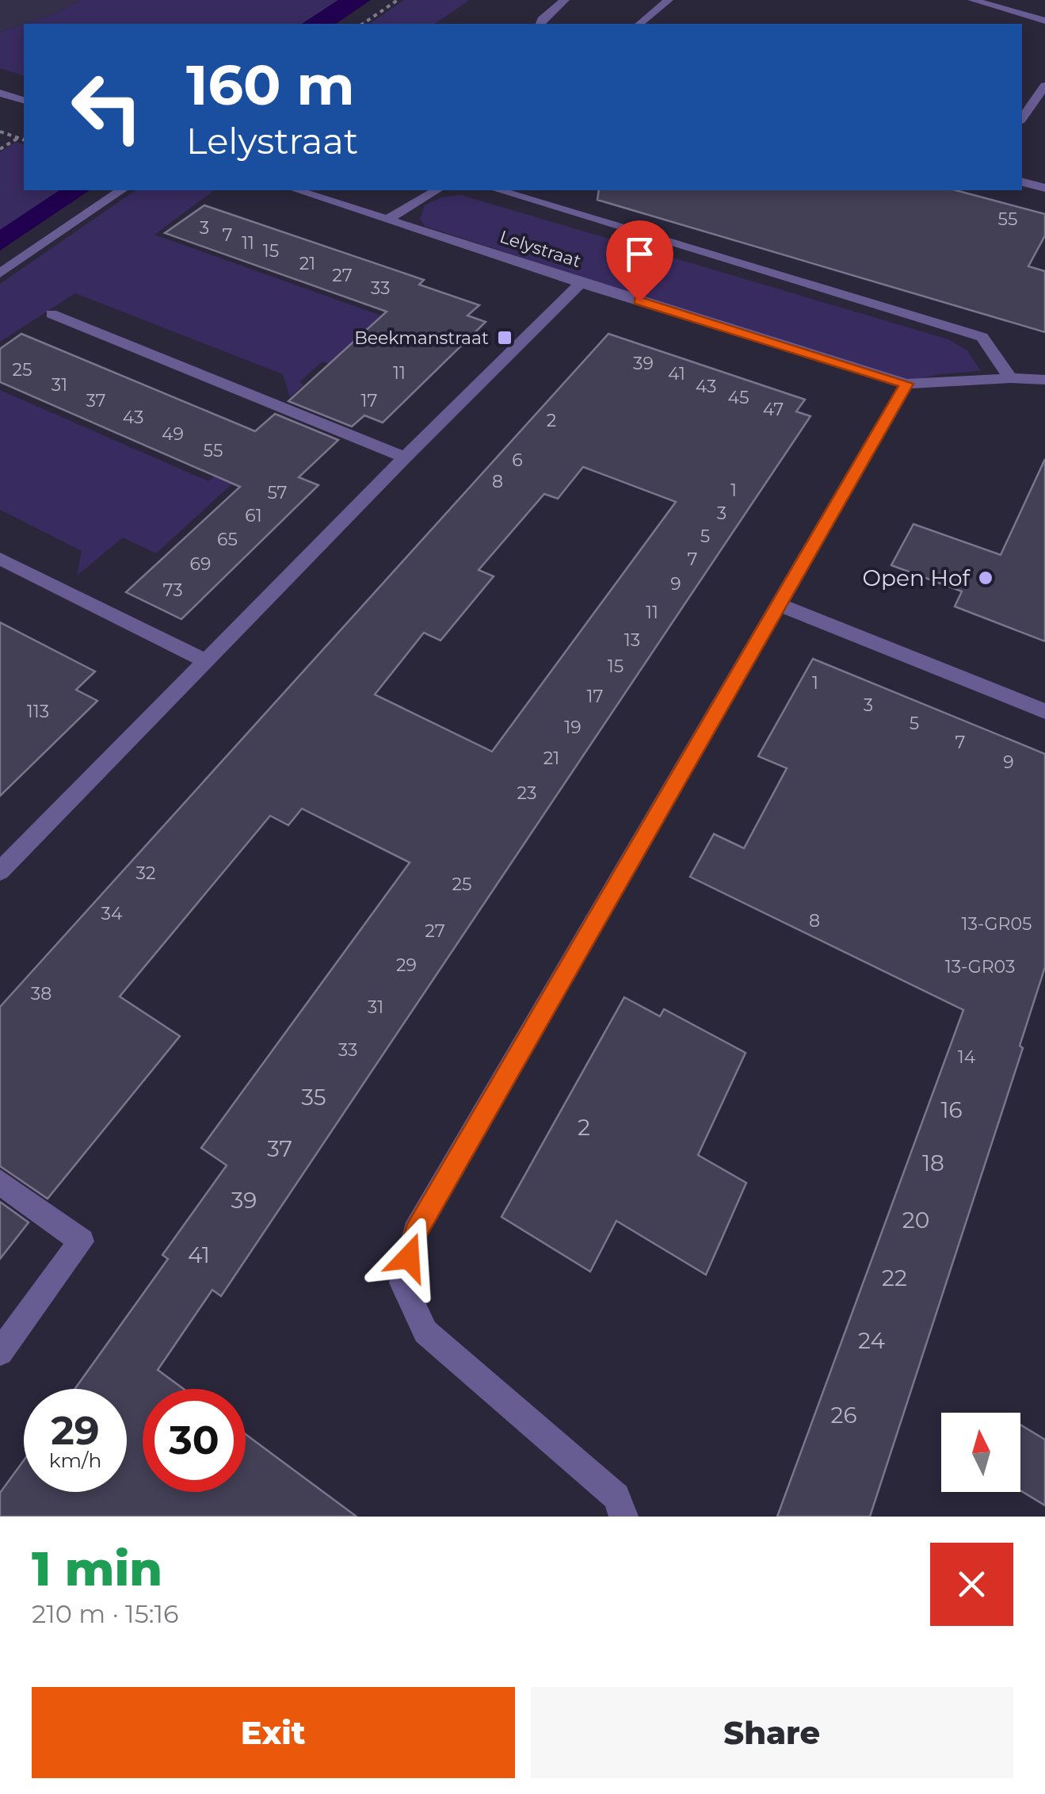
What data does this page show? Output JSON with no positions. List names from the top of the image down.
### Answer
{
  "streets": {
    "street": ["Lelystraat"]
  },
  "places": {
    "transit": ["Beekmanstraat"],
    "other": ["Open Hof"]
  },
  "house_numbers": [
    "55",
    "3",
    "7",
    "11",
    "15",
    "21",
    "27",
    "33",
    "39",
    "25",
    "11",
    "41",
    "31",
    "43",
    "45",
    "37",
    "17",
    "47",
    "43",
    "2",
    "49",
    "55",
    "6",
    "8",
    "1",
    "57",
    "3",
    "61",
    "5",
    "65",
    "7",
    "69",
    "9",
    "73",
    "11",
    "13",
    "15",
    "1",
    "17",
    "3",
    "113",
    "5",
    "19",
    "7",
    "21",
    "9",
    "23",
    "32",
    "25",
    "34",
    "8",
    "13-GR05",
    "27",
    "29",
    "13-GR03",
    "38",
    "31",
    "33",
    "14",
    "35",
    "16",
    "2",
    "37",
    "18",
    "39",
    "20",
    "41",
    "22",
    "24",
    "26"
  ],
  "north": "top",
  "page": {
    "turn": ["160 m", "Lelystraat"],
    "speed": "29 km/h",
    "limit": "30",
    "heading": ["1 min", "210 m · 15:16"],
    "buttons": ["Exit", "Share"]
  }
}
